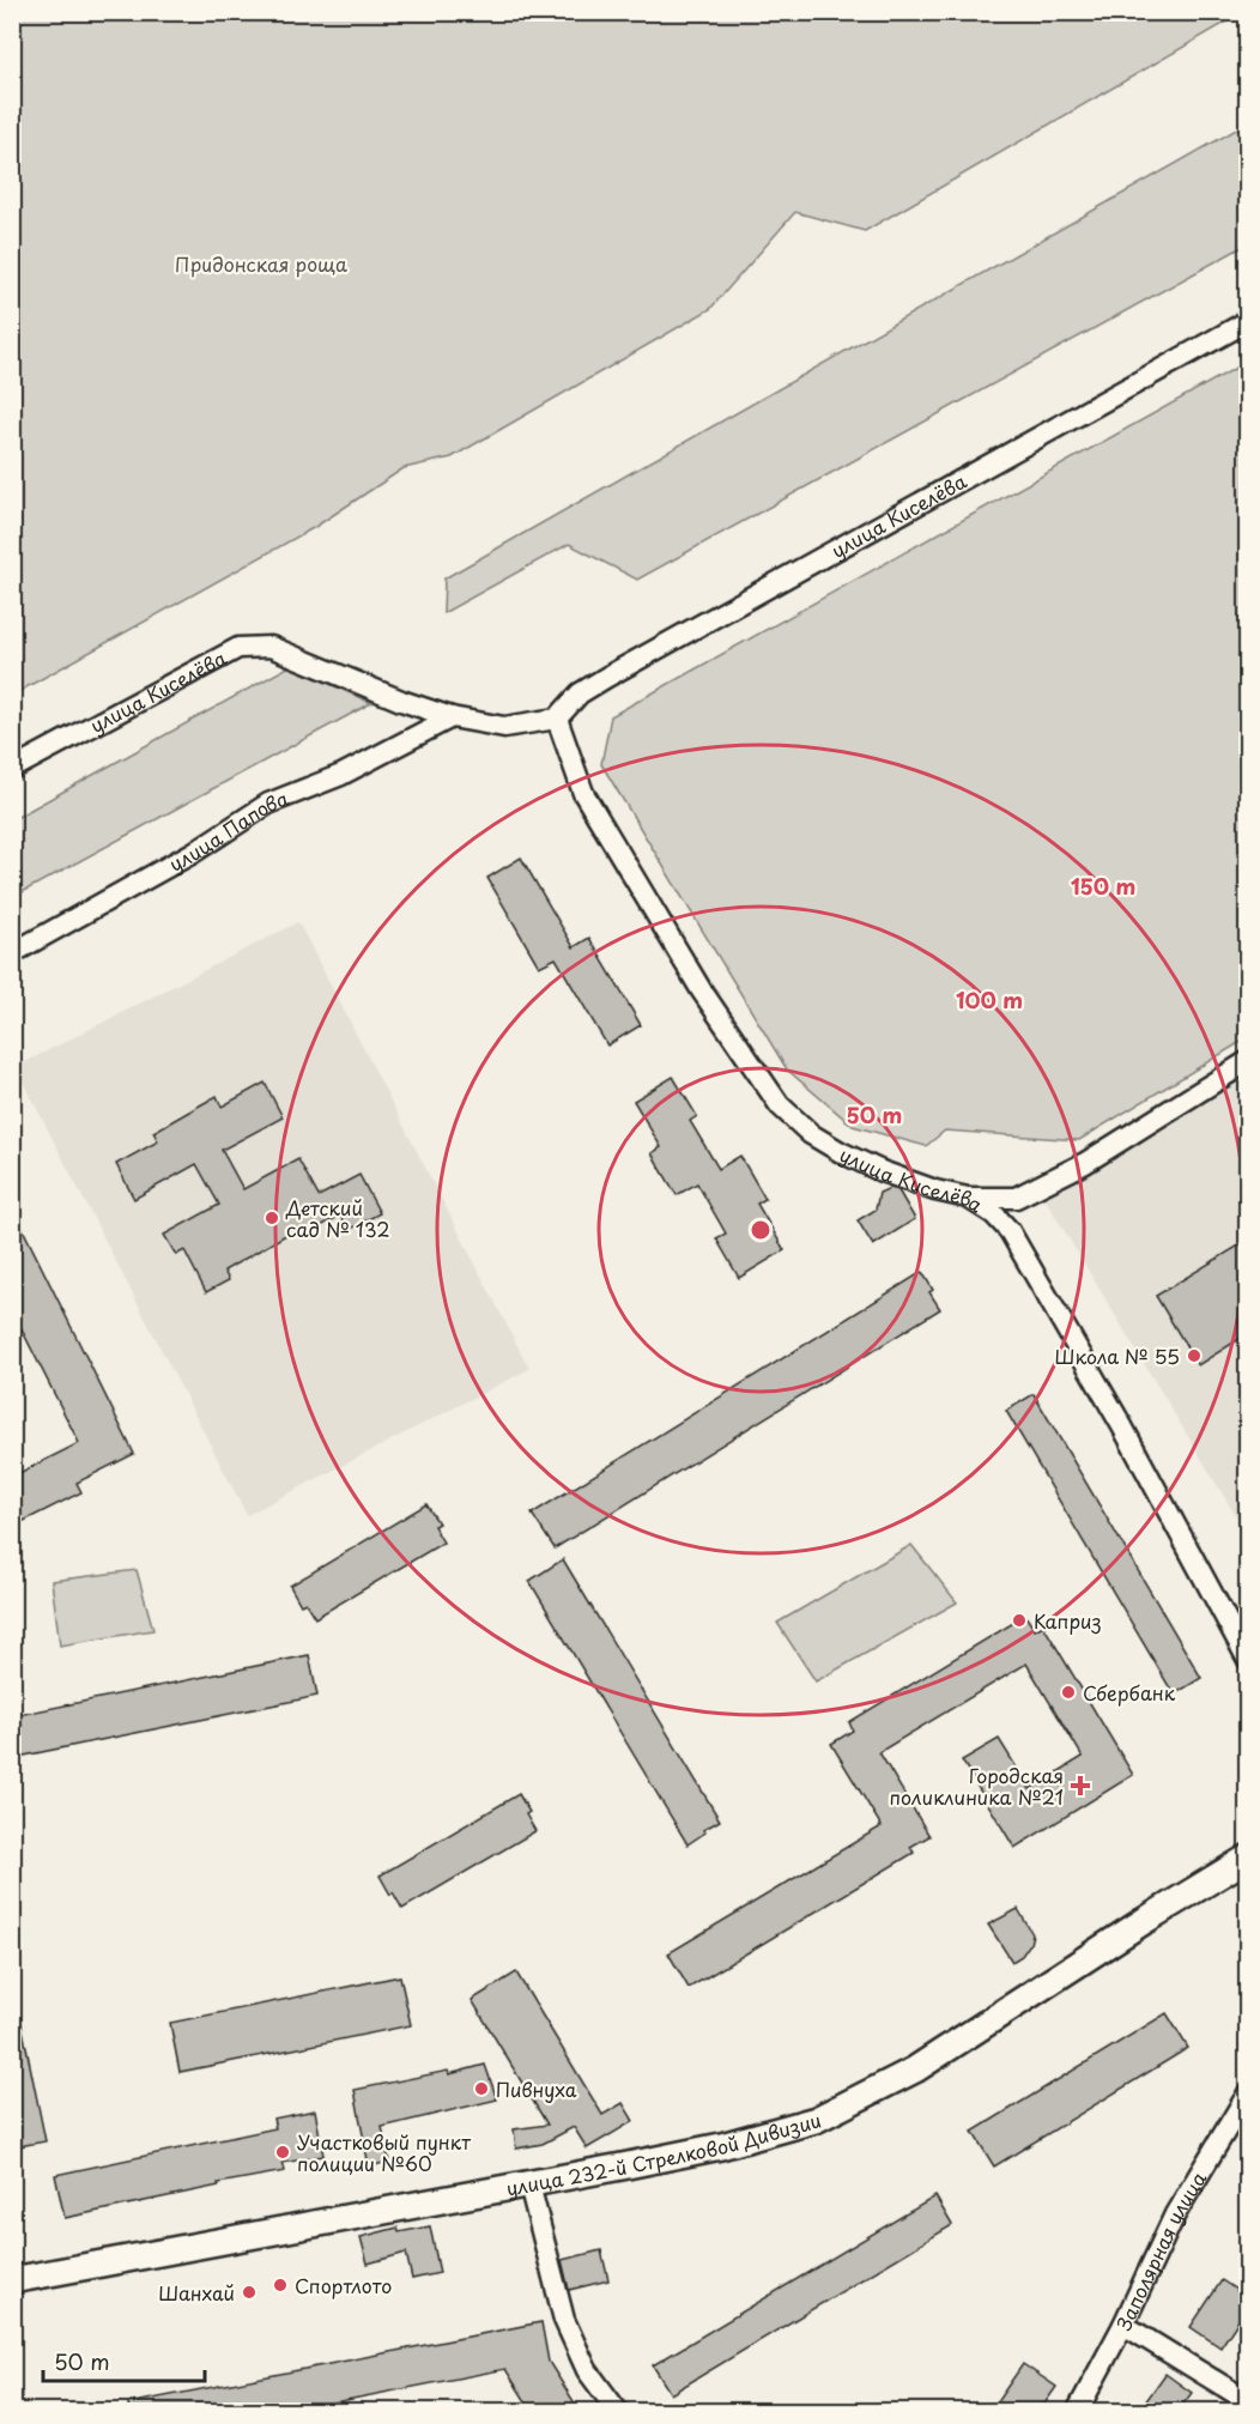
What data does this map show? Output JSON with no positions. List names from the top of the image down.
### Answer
{
  "streets": {
    "street": [
      "улица Киселёва",
      "улица Папова",
      "улица 232-й Стрелковой Дивизии",
      "Заполярная улица"
    ]
  },
  "crossings": [
    ["улица Киселёва", "улица Папова"]
  ],
  "parks": ["Придонская роща"],
  "places": {
    "other": [
      "Детский сад № 132",
      "Школа № 55",
      "Каприз",
      "Сбербанк",
      "Пивнуха",
      "Участковый пункт полиции №60",
      "Спортлото",
      "Шанхай"
    ],
    "health": ["Городская поликлиника №21"]
  },
  "scale_bar": "50 m",
  "rings": ["150 m", "100 m", "50 m"]
}
